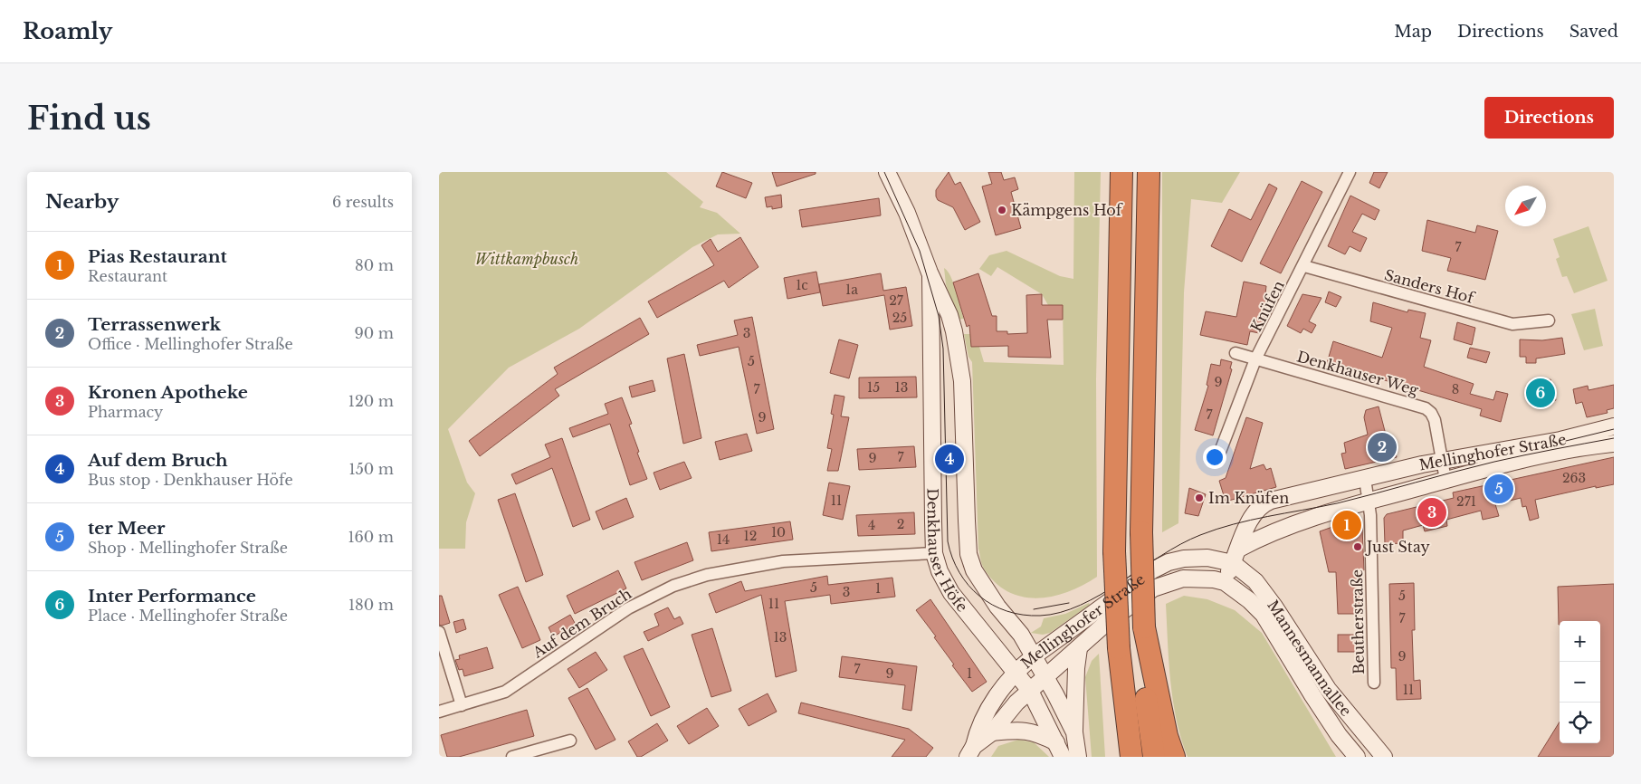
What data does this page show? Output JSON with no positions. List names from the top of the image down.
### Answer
{
  "streets": {
    "street": [
      "Sanders Hof",
      "Knüfen",
      "Denkhauser Weg",
      "Mellinghofer Straße",
      "Denkhauser Höfe",
      "Beutherstraße",
      "Auf dem Bruch",
      "Mannesmannallee"
    ]
  },
  "crossings": [
    ["Sanders Hof", "Knüfen"],
    ["Knüfen", "Denkhauser Weg"],
    ["Denkhauser Weg", "Mellinghofer Straße"],
    ["Mellinghofer Straße", "Denkhauser Höfe"],
    ["Mellinghofer Straße", "Beutherstraße"],
    ["Mellinghofer Straße", "Mannesmannallee"],
    ["Denkhauser Höfe", "Auf dem Bruch"]
  ],
  "parks": ["Wittkampbusch"],
  "places": ["Kämpgens Hof", "Im Knüfen", "Just Stay"],
  "house_numbers": [
    "7",
    "1c",
    "1a",
    "27",
    "25",
    "3",
    "5",
    "9",
    "15",
    "13",
    "7",
    "8",
    "7",
    "9",
    "7",
    "9",
    "263",
    "11",
    "271",
    "2",
    "4",
    "10",
    "12",
    "14",
    "5",
    "1",
    "3",
    "5",
    "11",
    "7",
    "13",
    "9",
    "7",
    "9",
    "1",
    "11"
  ],
  "north": "bottom left",
  "page": {
    "header": "Roamly",
    "nav": ["Map", "Directions", "Saved"],
    "buttons": "Directions",
    "title": "Find us",
    "heading": ["Nearby", "6 results"],
    "list": [
      {
        "mark": "1",
        "name": "Pias Restaurant",
        "note": "Restaurant",
        "value": "80 m"
      },
      {
        "mark": "2",
        "name": "Terrassenwerk",
        "note": "Office · Mellinghofer Straße",
        "value": "90 m"
      },
      {
        "mark": "3",
        "name": "Kronen Apotheke",
        "note": "Pharmacy",
        "value": "120 m"
      },
      {
        "mark": "4",
        "name": "Auf dem Bruch",
        "note": "Bus stop · Denkhauser Höfe",
        "value": "150 m"
      },
      {
        "mark": "5",
        "name": "ter Meer",
        "note": "Shop · Mellinghofer Straße",
        "value": "160 m"
      },
      {
        "mark": "6",
        "name": "Inter Performance",
        "note": "Place · Mellinghofer Straße",
        "value": "180 m"
      }
    ],
    "pins": [
      "6",
      "2",
      "4",
      "5",
      "3",
      "1"
    ],
    "map_buttons": ["+", "−"]
  }
}
